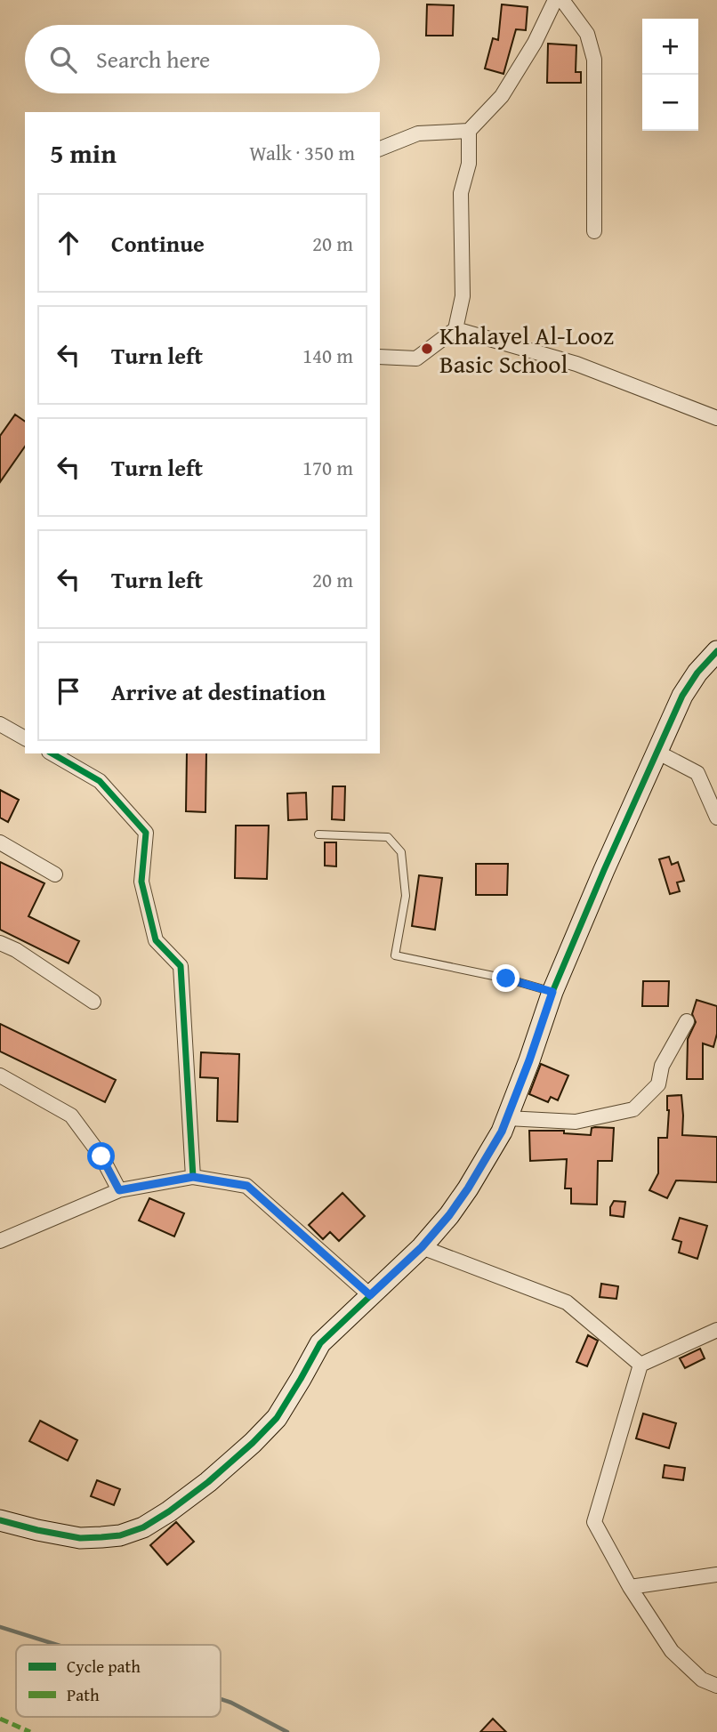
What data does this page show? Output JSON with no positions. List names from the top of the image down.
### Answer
{
  "places": ["Khalayel Al-Looz Basic School"],
  "legend": ["Cycle path", "Path"],
  "page": {
    "map_buttons": ["+", "−"],
    "search": "Search here",
    "heading": ["5 min", "Walk · 350 m"],
    "list": [
      ["Continue", "20 m"],
      ["Turn left", "140 m"],
      ["Turn left", "170 m"],
      ["Turn left", "20 m"],
      "Arrive at destination"
    ]
  }
}
